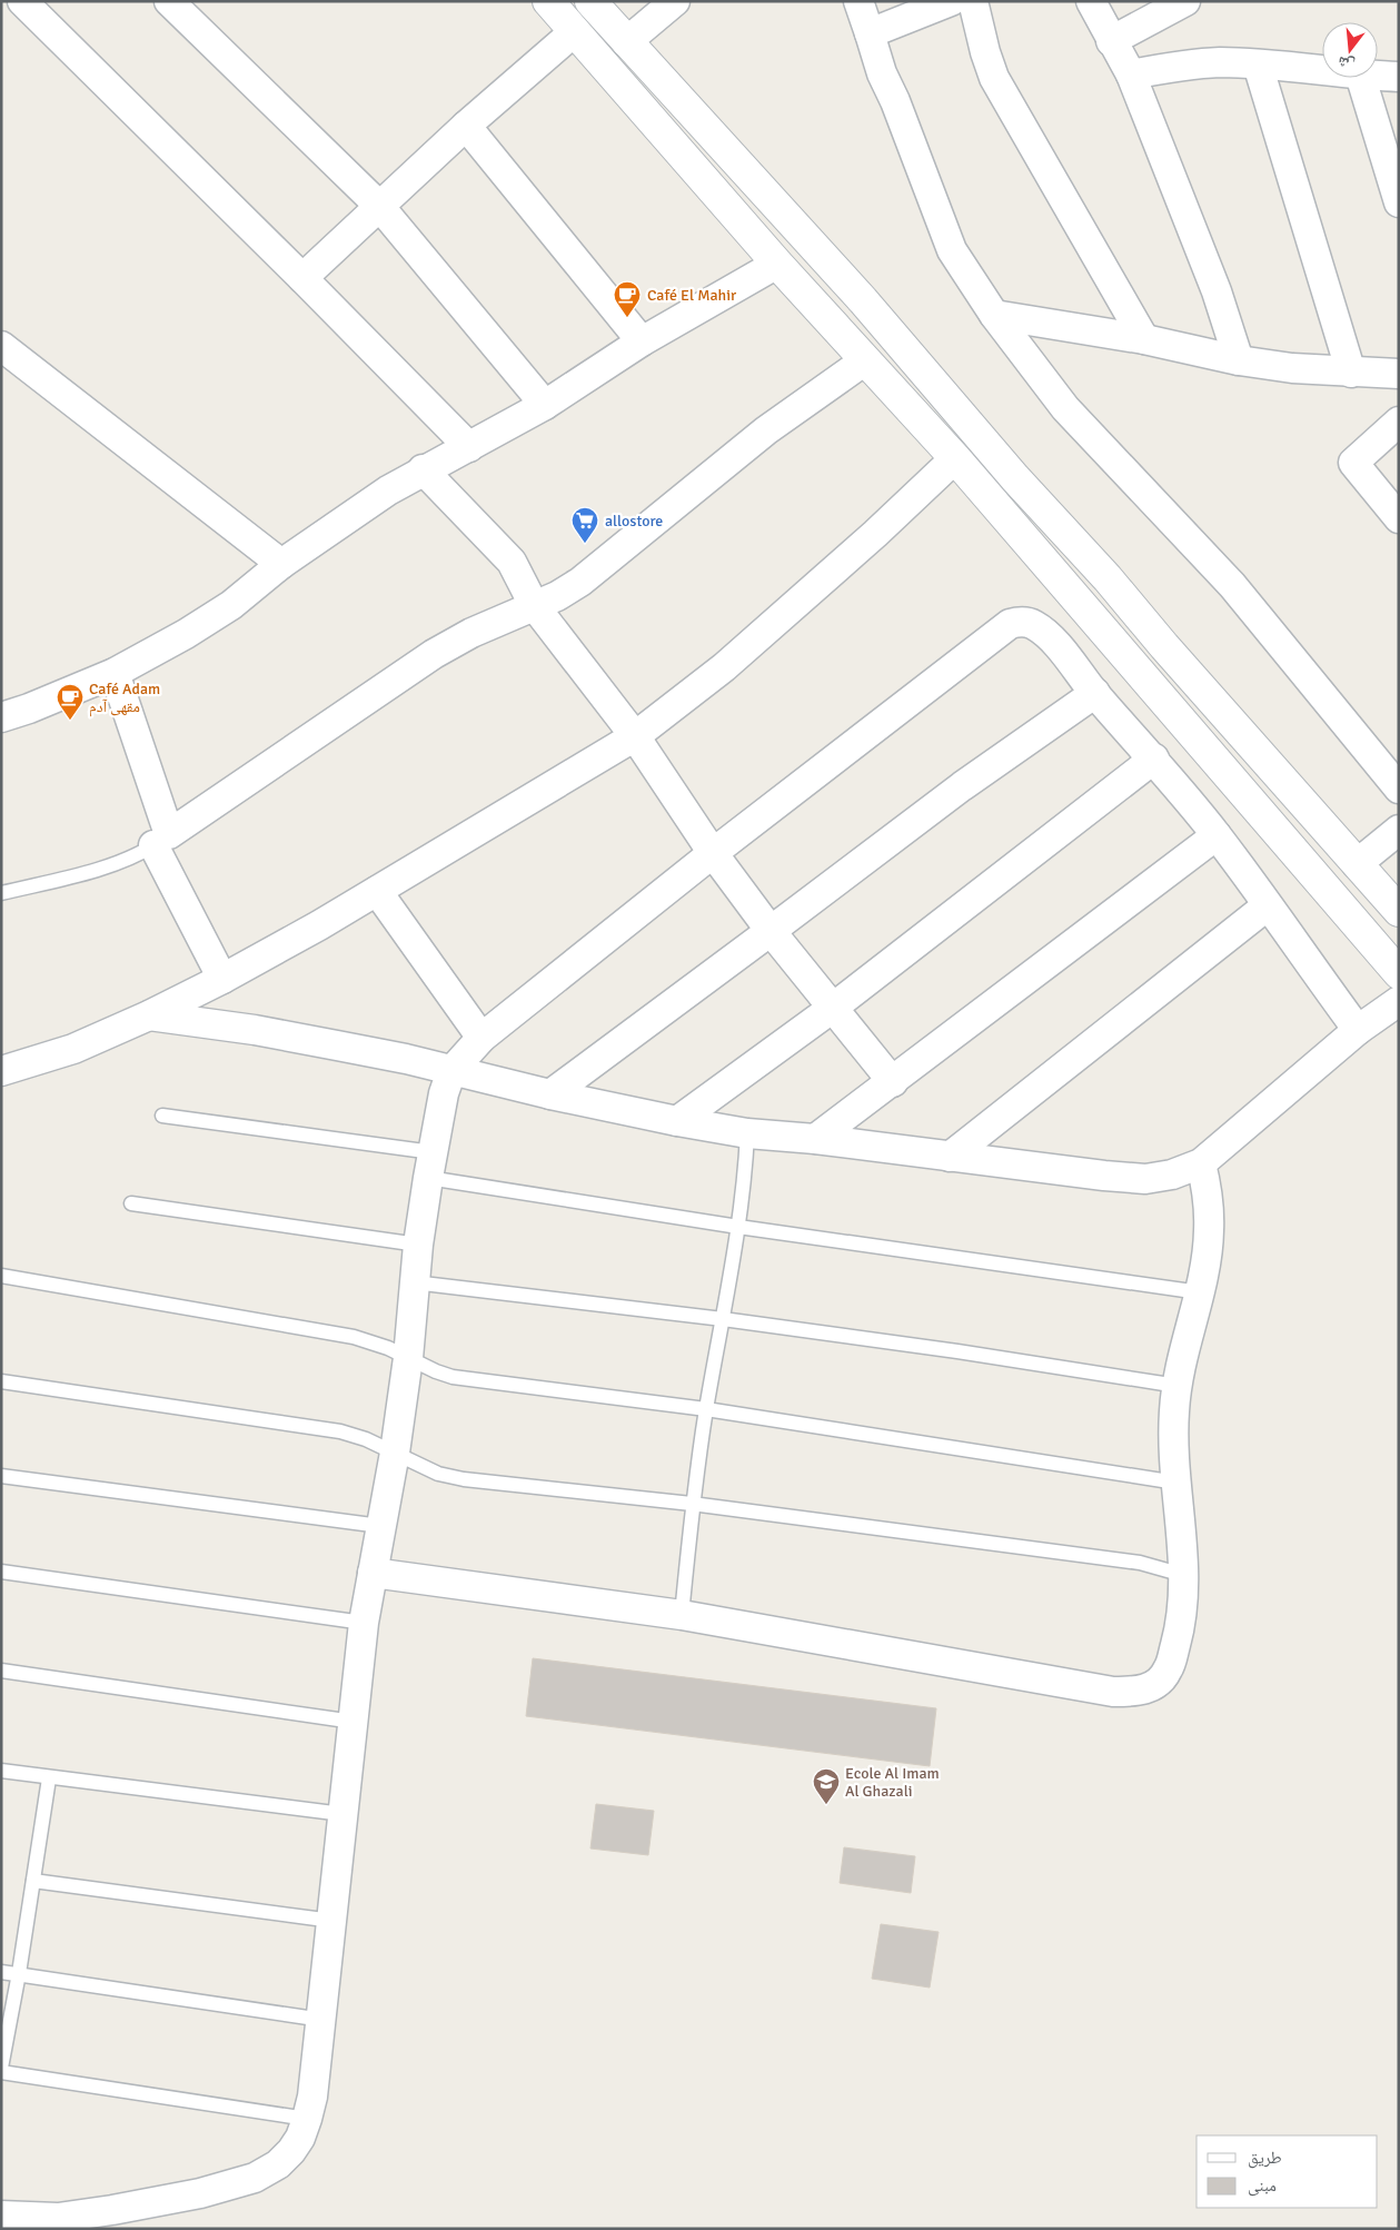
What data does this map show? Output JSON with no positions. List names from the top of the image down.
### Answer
{
  "places": {
    "cafe": ["Café El Mahir", "Café Adam مقهى آدم"],
    "supermarket": ["allostore"],
    "school or university": ["Ecole Al Imam Al Ghazali"]
  },
  "legend": ["طريق", "مبنى"],
  "north": "bottom"
}
